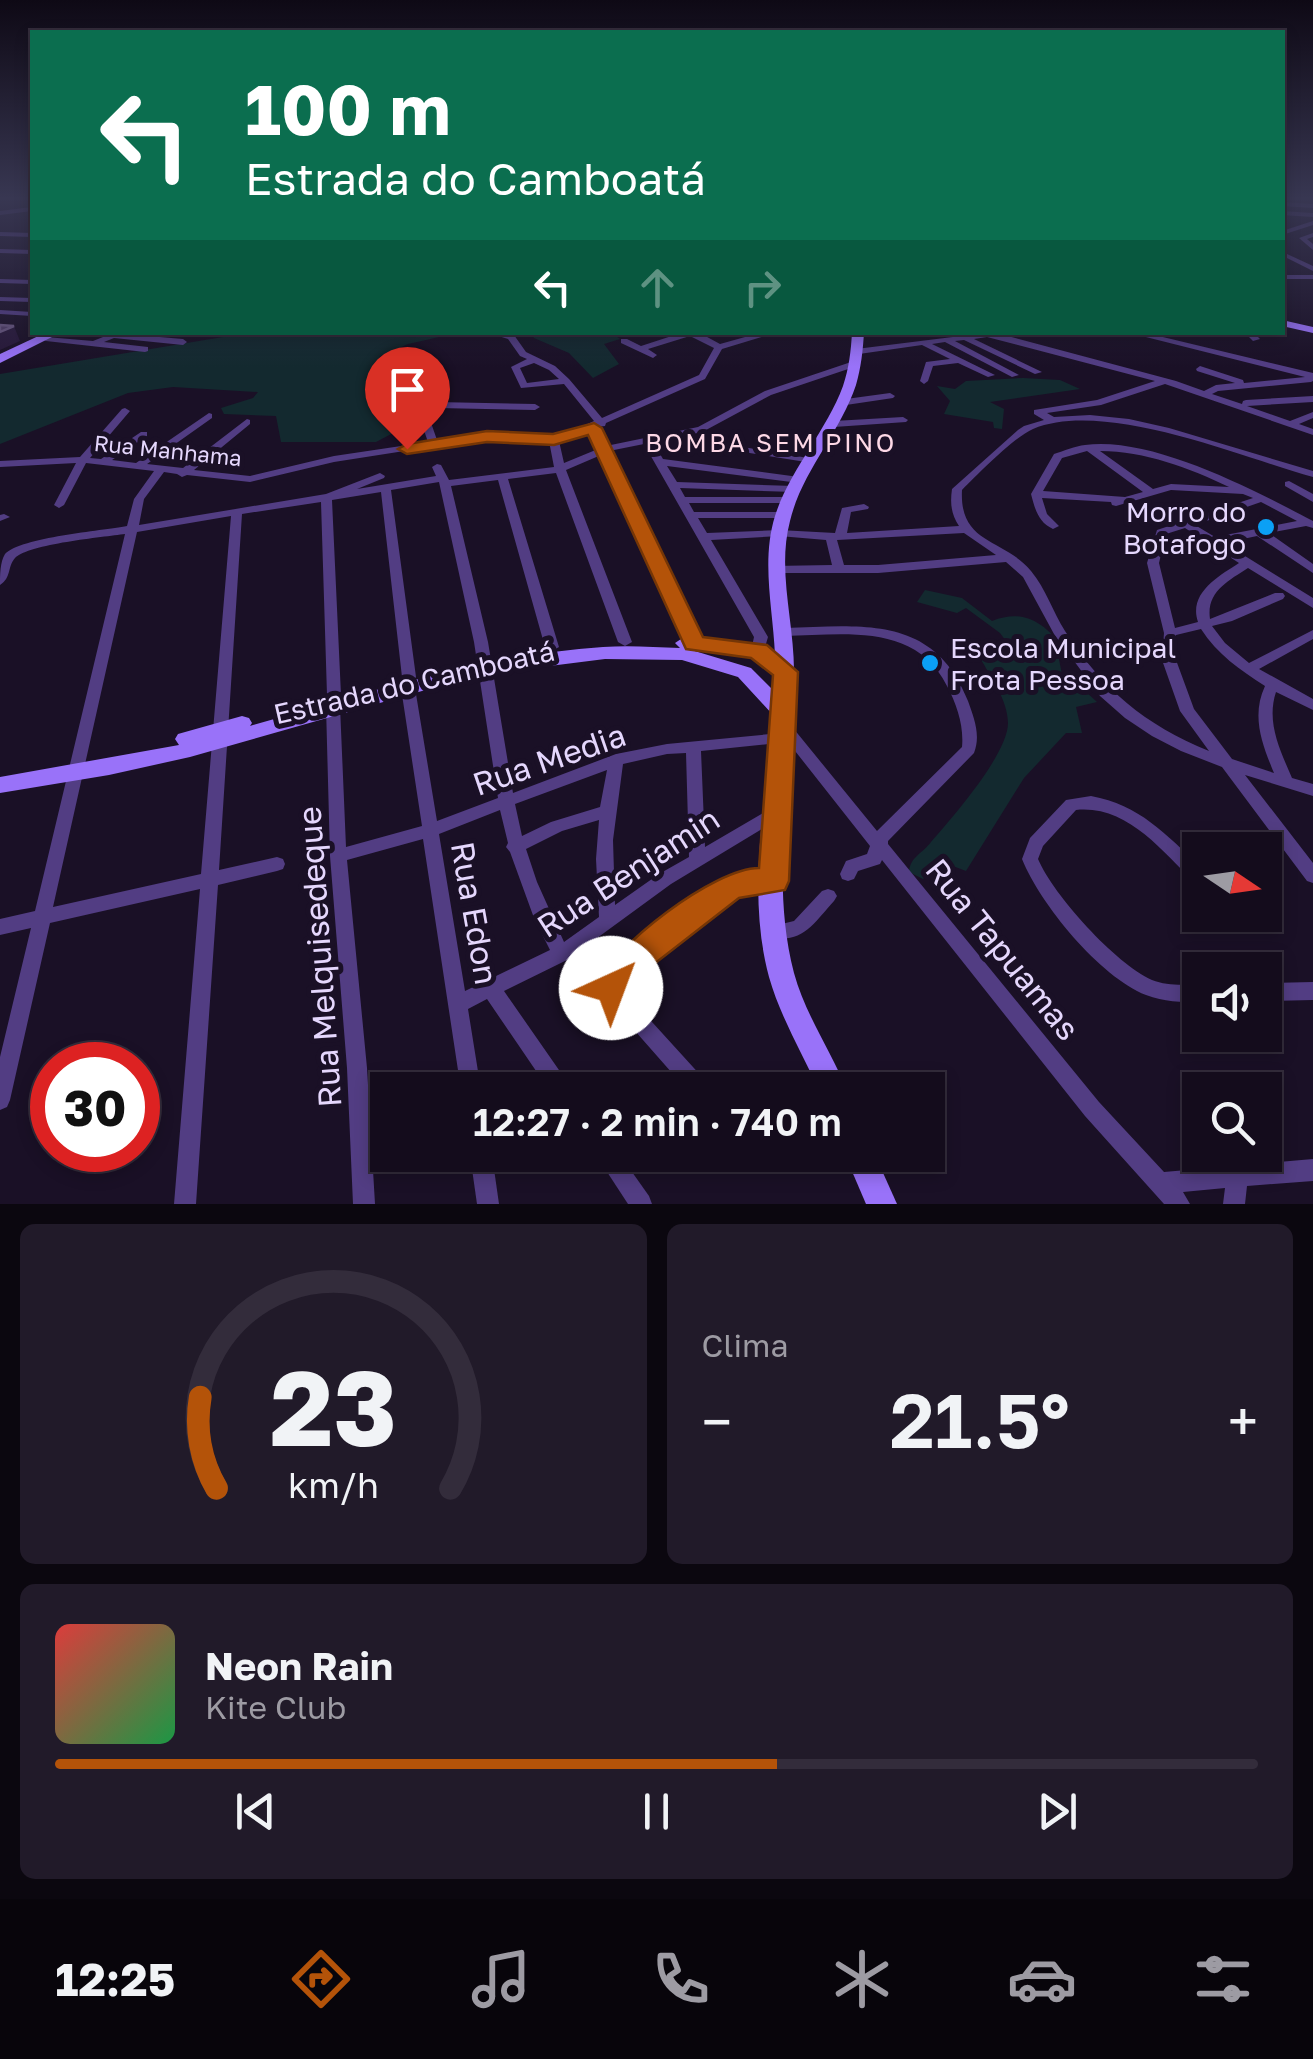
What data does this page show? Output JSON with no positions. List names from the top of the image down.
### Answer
{
  "streets": {
    "main road": ["Estrada do Camboatá"],
    "street": [
      "Rua Manhama",
      "Rua Media",
      "Rua Benjamin",
      "Rua Edon",
      "Rua Tapuamas",
      "Rua Melquisedeque"
    ]
  },
  "crossings": [
    ["Estrada do Camboatá", "Rua Edon"],
    ["Estrada do Camboatá", "Rua Melquisedeque"],
    ["Rua Media", "Rua Edon"],
    ["Rua Media", "Rua Tapuamas"],
    ["Rua Media", "Rua Melquisedeque"],
    ["Rua Benjamin", "Rua Edon"]
  ],
  "districts": ["BOMBA SEM PINO"],
  "places": ["Morro do Botafogo", "Escola Municipal Frota Pessoa"],
  "north": "right",
  "page": {
    "turn": ["100 m", "Estrada do Camboatá"],
    "limit": "30",
    "trip": "12:27 · 2 min · 740 m",
    "tile": "Clima",
    "heat": ["−", "21.5°", "+"],
    "song": ["Neon Rain", "Kite Club"],
    "tabs": "12:25",
    "gauge": ["23", "km/h"]
  }
}
